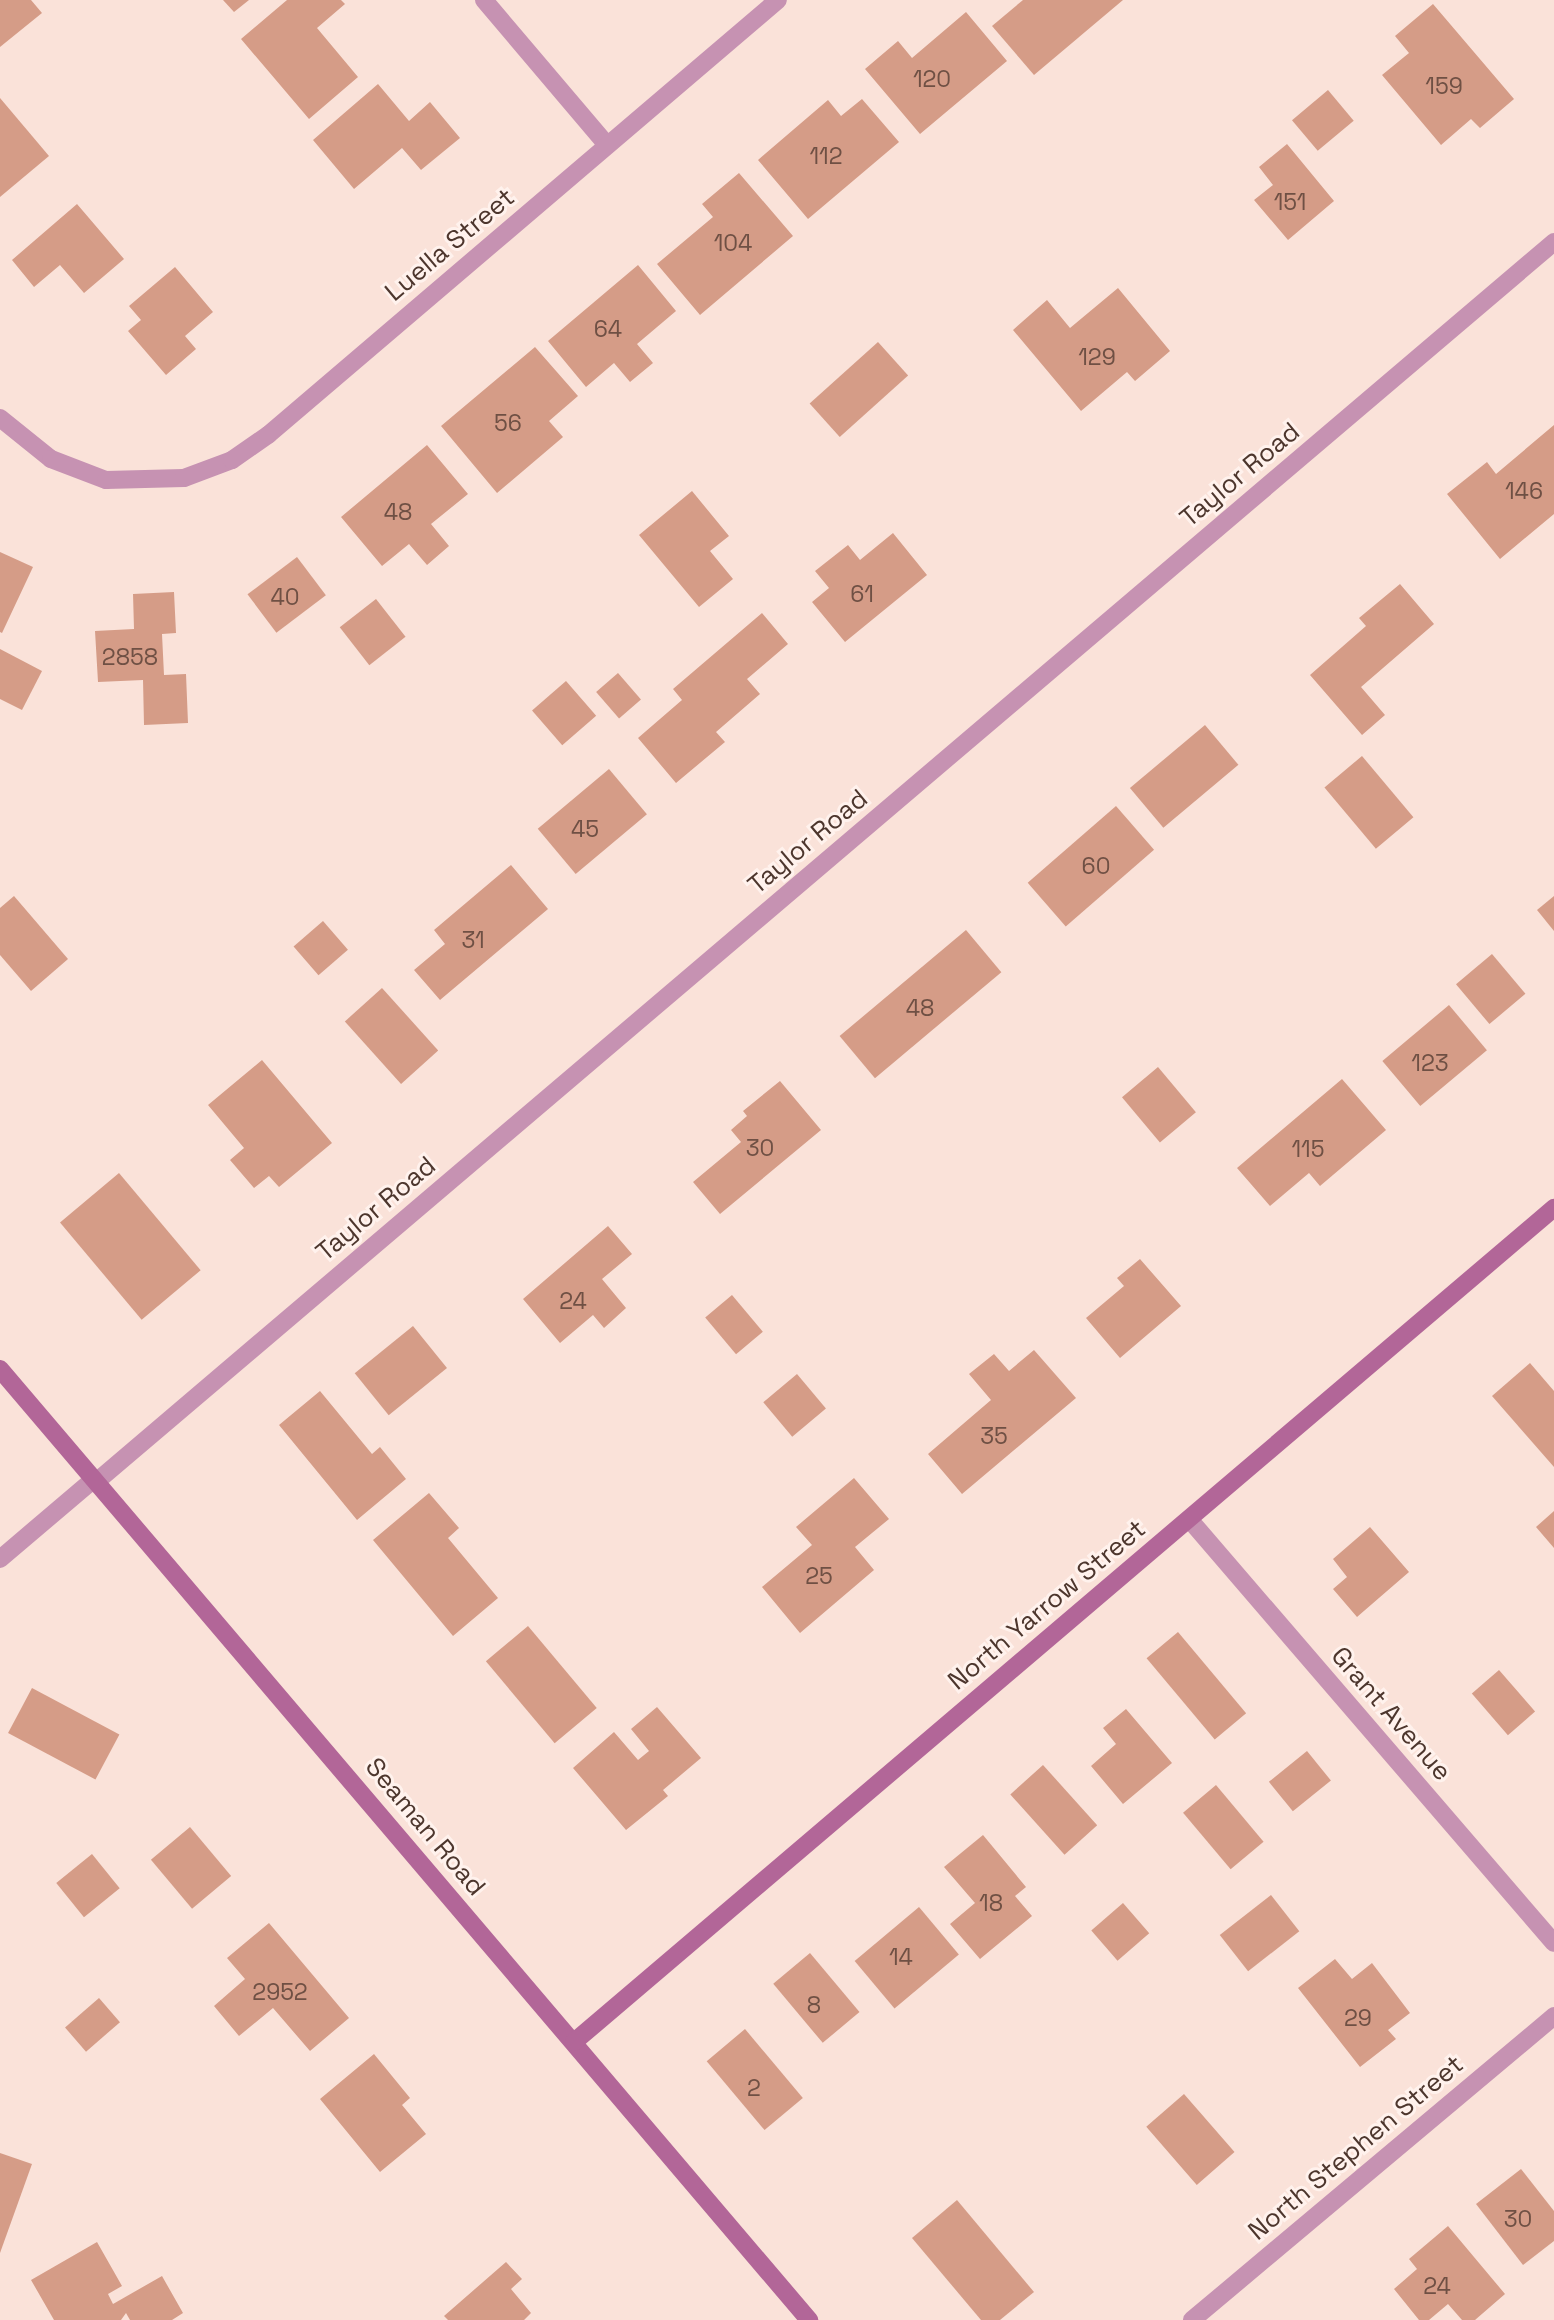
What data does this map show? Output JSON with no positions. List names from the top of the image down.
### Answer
{
  "streets": {
    "street": [
      "Luella Street",
      "Taylor Road",
      "North Yarrow Street",
      "Grant Avenue",
      "Seaman Road",
      "North Stephen Street"
    ]
  },
  "crossings": [
    ["Taylor Road", "Seaman Road"],
    ["North Yarrow Street", "Grant Avenue"],
    ["North Yarrow Street", "Seaman Road"]
  ],
  "house_numbers": [
    "120",
    "159",
    "112",
    "151",
    "104",
    "64",
    "129",
    "56",
    "146",
    "48",
    "61",
    "40",
    "2858",
    "45",
    "60",
    "31",
    "48",
    "123",
    "30",
    "115",
    "24",
    "35",
    "25",
    "18",
    "14",
    "2952",
    "8",
    "29",
    "2",
    "30",
    "24"
  ]
}
